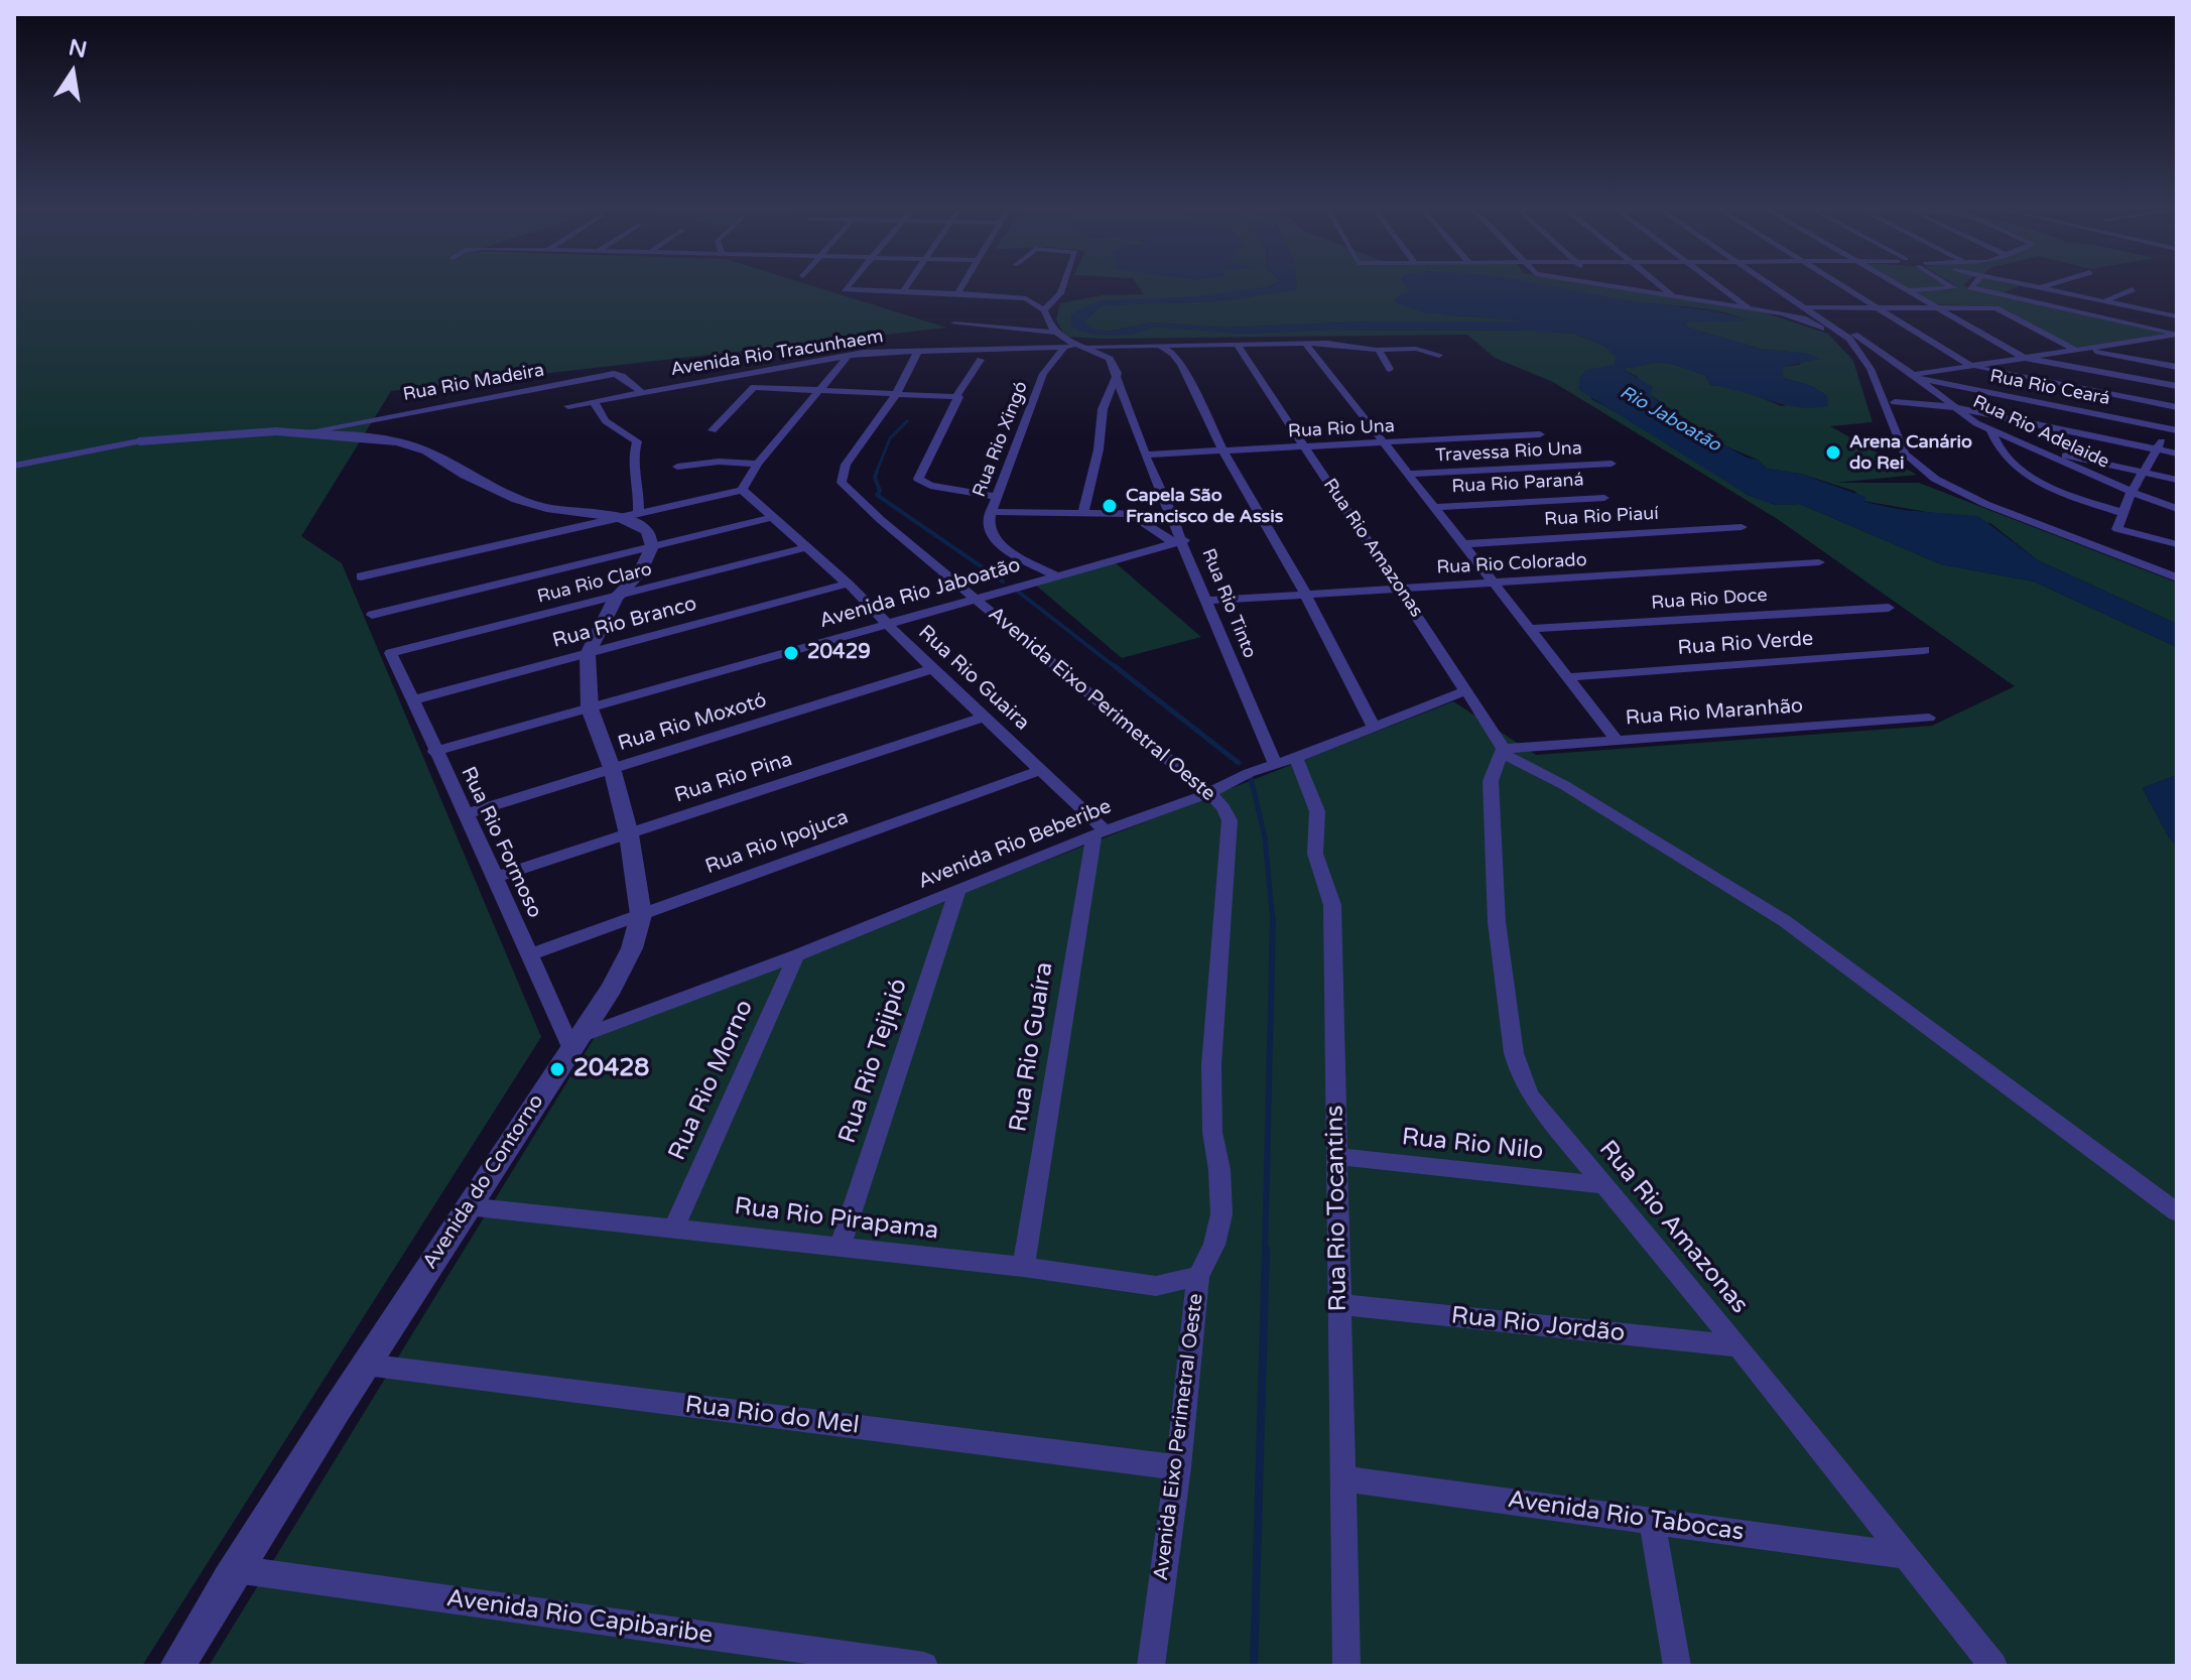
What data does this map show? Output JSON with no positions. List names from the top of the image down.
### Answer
{
  "streets": {
    "street": [
      "Avenida Rio Tracunhaem",
      "Rua Rio Madeira",
      "Rua Rio Ceará",
      "Rua Rio Una",
      "Rua Rio Adelaide",
      "Rua Rio Xingó",
      "Travessa Rio Una",
      "Rua Rio Paraná",
      "Rua Rio Piauí",
      "Rua Rio Amazonas",
      "Rua Rio Colorado",
      "Rua Rio Claro",
      "Avenida Rio Jaboatão",
      "Rua Rio Doce",
      "Rua Rio Tinto",
      "Rua Rio Branco",
      "Rua Rio Verde",
      "Rua Rio Guaira",
      "Avenida Eixo Perimetral Oeste",
      "Rua Rio Maranhão",
      "Rua Rio Moxotó",
      "Rua Rio Pina",
      "Rua Rio Formoso",
      "Rua Rio Ipojuca",
      "Avenida Rio Beberibe",
      "Rua Rio Guaíra",
      "Rua Rio Tejipió",
      "Rua Rio Morno",
      "Rua Rio Nilo",
      "Avenida do Contorno",
      "Rua Rio Tocantins",
      "Rua Rio Pirapama",
      "Rua Rio Jordão",
      "Rua Rio do Mel",
      "Avenida Rio Tabocas",
      "Avenida Rio Capibaribe"
    ]
  },
  "crossings": [
    ["Avenida Rio Tracunhaem", "Rua Rio Madeira"],
    ["Avenida Rio Tracunhaem", "Rua Rio Xingó"],
    ["Avenida Rio Tracunhaem", "Rua Rio Amazonas"],
    ["Avenida Rio Tracunhaem", "Avenida Eixo Perimetral Oeste"],
    ["Rua Rio Ceará", "Rua Rio Adelaide"],
    ["Rua Rio Una", "Rua Rio Amazonas"],
    ["Rua Rio Una", "Rua Rio Tinto"],
    ["Rua Rio Xingó", "Avenida Rio Jaboatão"],
    ["Rua Rio Amazonas", "Rua Rio Colorado"],
    ["Rua Rio Amazonas", "Rua Rio Maranhão"],
    ["Rua Rio Amazonas", "Avenida Rio Beberibe"],
    ["Rua Rio Amazonas", "Rua Rio Nilo"],
    ["Rua Rio Amazonas", "Rua Rio Jordão"],
    ["Rua Rio Amazonas", "Avenida Rio Tabocas"],
    ["Rua Rio Colorado", "Rua Rio Tinto"],
    ["Rua Rio Claro", "Rua Rio Guaira"],
    ["Rua Rio Claro", "Rua Rio Formoso"],
    ["Rua Rio Claro", "Avenida do Contorno"],
    ["Avenida Rio Jaboatão", "Rua Rio Tinto"],
    ["Avenida Rio Jaboatão", "Rua Rio Guaira"],
    ["Avenida Rio Jaboatão", "Avenida Eixo Perimetral Oeste"],
    ["Avenida Rio Jaboatão", "Rua Rio Formoso"],
    ["Avenida Rio Jaboatão", "Avenida do Contorno"],
    ["Rua Rio Tinto", "Avenida Rio Beberibe"],
    ["Rua Rio Branco", "Rua Rio Guaira"],
    ["Rua Rio Branco", "Rua Rio Formoso"],
    ["Rua Rio Branco", "Avenida do Contorno"],
    ["Rua Rio Guaira", "Rua Rio Moxotó"],
    ["Rua Rio Guaira", "Rua Rio Pina"],
    ["Rua Rio Guaira", "Rua Rio Ipojuca"],
    ["Rua Rio Guaira", "Avenida Rio Beberibe"],
    ["Rua Rio Guaira", "Rua Rio Guaíra"],
    ["Avenida Eixo Perimetral Oeste", "Avenida Rio Beberibe"],
    ["Avenida Eixo Perimetral Oeste", "Rua Rio Pirapama"],
    ["Avenida Eixo Perimetral Oeste", "Rua Rio do Mel"],
    ["Rua Rio Moxotó", "Rua Rio Formoso"],
    ["Rua Rio Moxotó", "Avenida do Contorno"],
    ["Rua Rio Pina", "Rua Rio Formoso"],
    ["Rua Rio Pina", "Avenida do Contorno"],
    ["Rua Rio Formoso", "Rua Rio Ipojuca"],
    ["Rua Rio Formoso", "Avenida Rio Beberibe"],
    ["Rua Rio Formoso", "Avenida do Contorno"],
    ["Rua Rio Ipojuca", "Avenida do Contorno"],
    ["Avenida Rio Beberibe", "Rua Rio Guaíra"],
    ["Avenida Rio Beberibe", "Rua Rio Tejipió"],
    ["Avenida Rio Beberibe", "Rua Rio Morno"],
    ["Avenida Rio Beberibe", "Avenida do Contorno"],
    ["Avenida Rio Beberibe", "Rua Rio Tocantins"],
    ["Rua Rio Guaíra", "Rua Rio Pirapama"],
    ["Rua Rio Tejipió", "Rua Rio Pirapama"],
    ["Rua Rio Morno", "Rua Rio Pirapama"],
    ["Rua Rio Nilo", "Rua Rio Tocantins"],
    ["Avenida do Contorno", "Rua Rio Pirapama"],
    ["Avenida do Contorno", "Rua Rio do Mel"],
    ["Avenida do Contorno", "Avenida Rio Capibaribe"],
    ["Rua Rio Tocantins", "Rua Rio Jordão"],
    ["Rua Rio Tocantins", "Avenida Rio Tabocas"]
  ],
  "water": ["Rio Jaboatão"],
  "places": [
    "Arena Canário do Rei",
    "Capela São Francisco de Assis",
    "20429",
    "20428"
  ],
  "north": "top"
}
